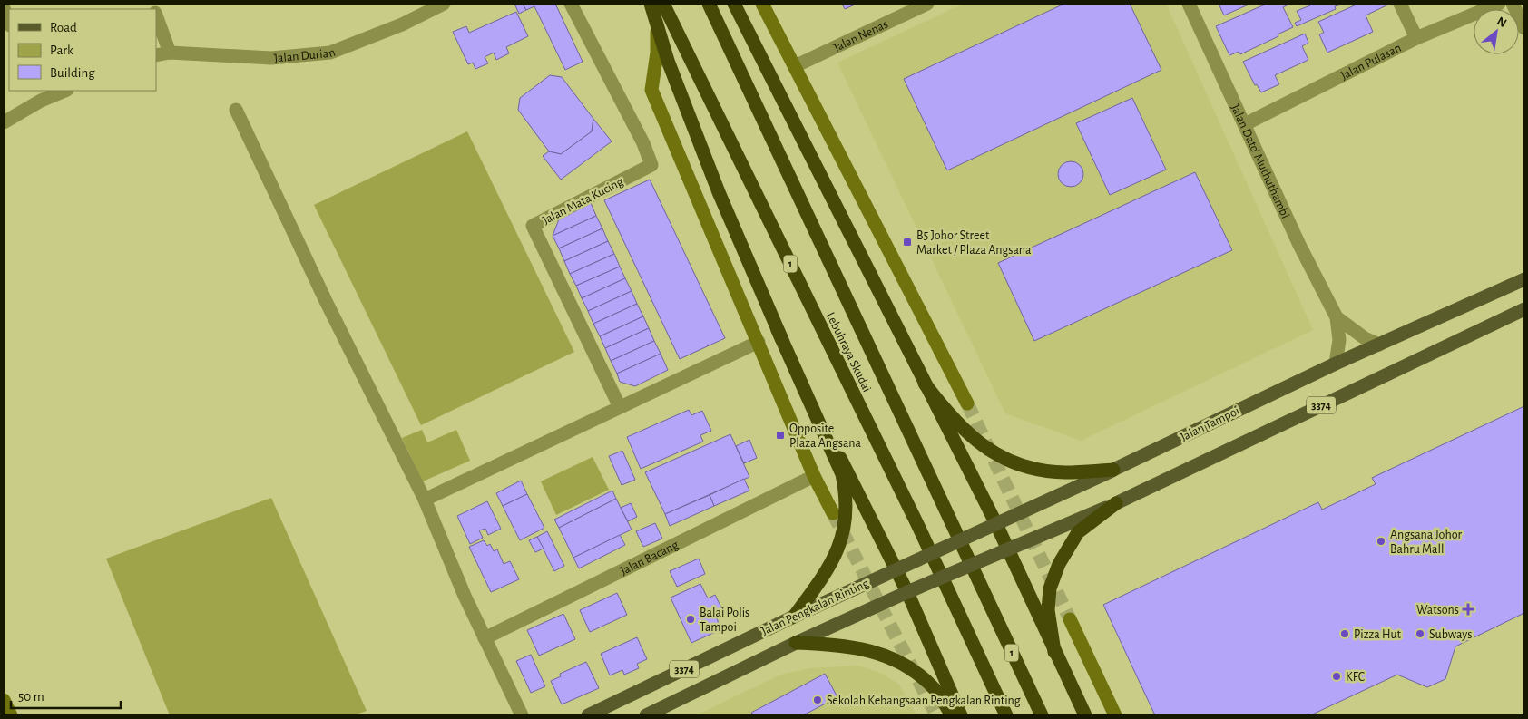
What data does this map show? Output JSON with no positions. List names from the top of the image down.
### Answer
{
  "streets": {
    "highway": ["1", "Lebuhraya Skudai"],
    "main road": ["3374", "Jalan Tampoi", "Jalan Pengkalan Rinting"],
    "street": [
      "Jalan Nenas",
      "Jalan Durian",
      "Jalan Pulasan",
      "Jalan Dato' Muthuthambi",
      "Jalan Mata Kucing",
      "Jalan Bacang"
    ]
  },
  "crossings": [
    ["Jalan Pulasan", "Jalan Dato' Muthuthambi"],
    ["Jalan Dato' Muthuthambi", "Jalan Tampoi"],
    ["3374", "Jalan Pengkalan Rinting"],
    ["Jalan Tampoi", "Jalan Pengkalan Rinting"]
  ],
  "places": {
    "transit": ["B5 Johor Street Market / Plaza Angsana", "Opposite Plaza Angsana"],
    "other": [
      "Angsana Johor Bahru Mall",
      "Balai Polis Tampoi",
      "Pizza Hut",
      "Subways",
      "KFC",
      "Sekolah Kebangsaan Pengkalan Rinting"
    ],
    "health": ["Watsons"]
  },
  "legend": ["Road", "Park", "Building"],
  "scale_bar": "50 m",
  "north": "top right"
}
